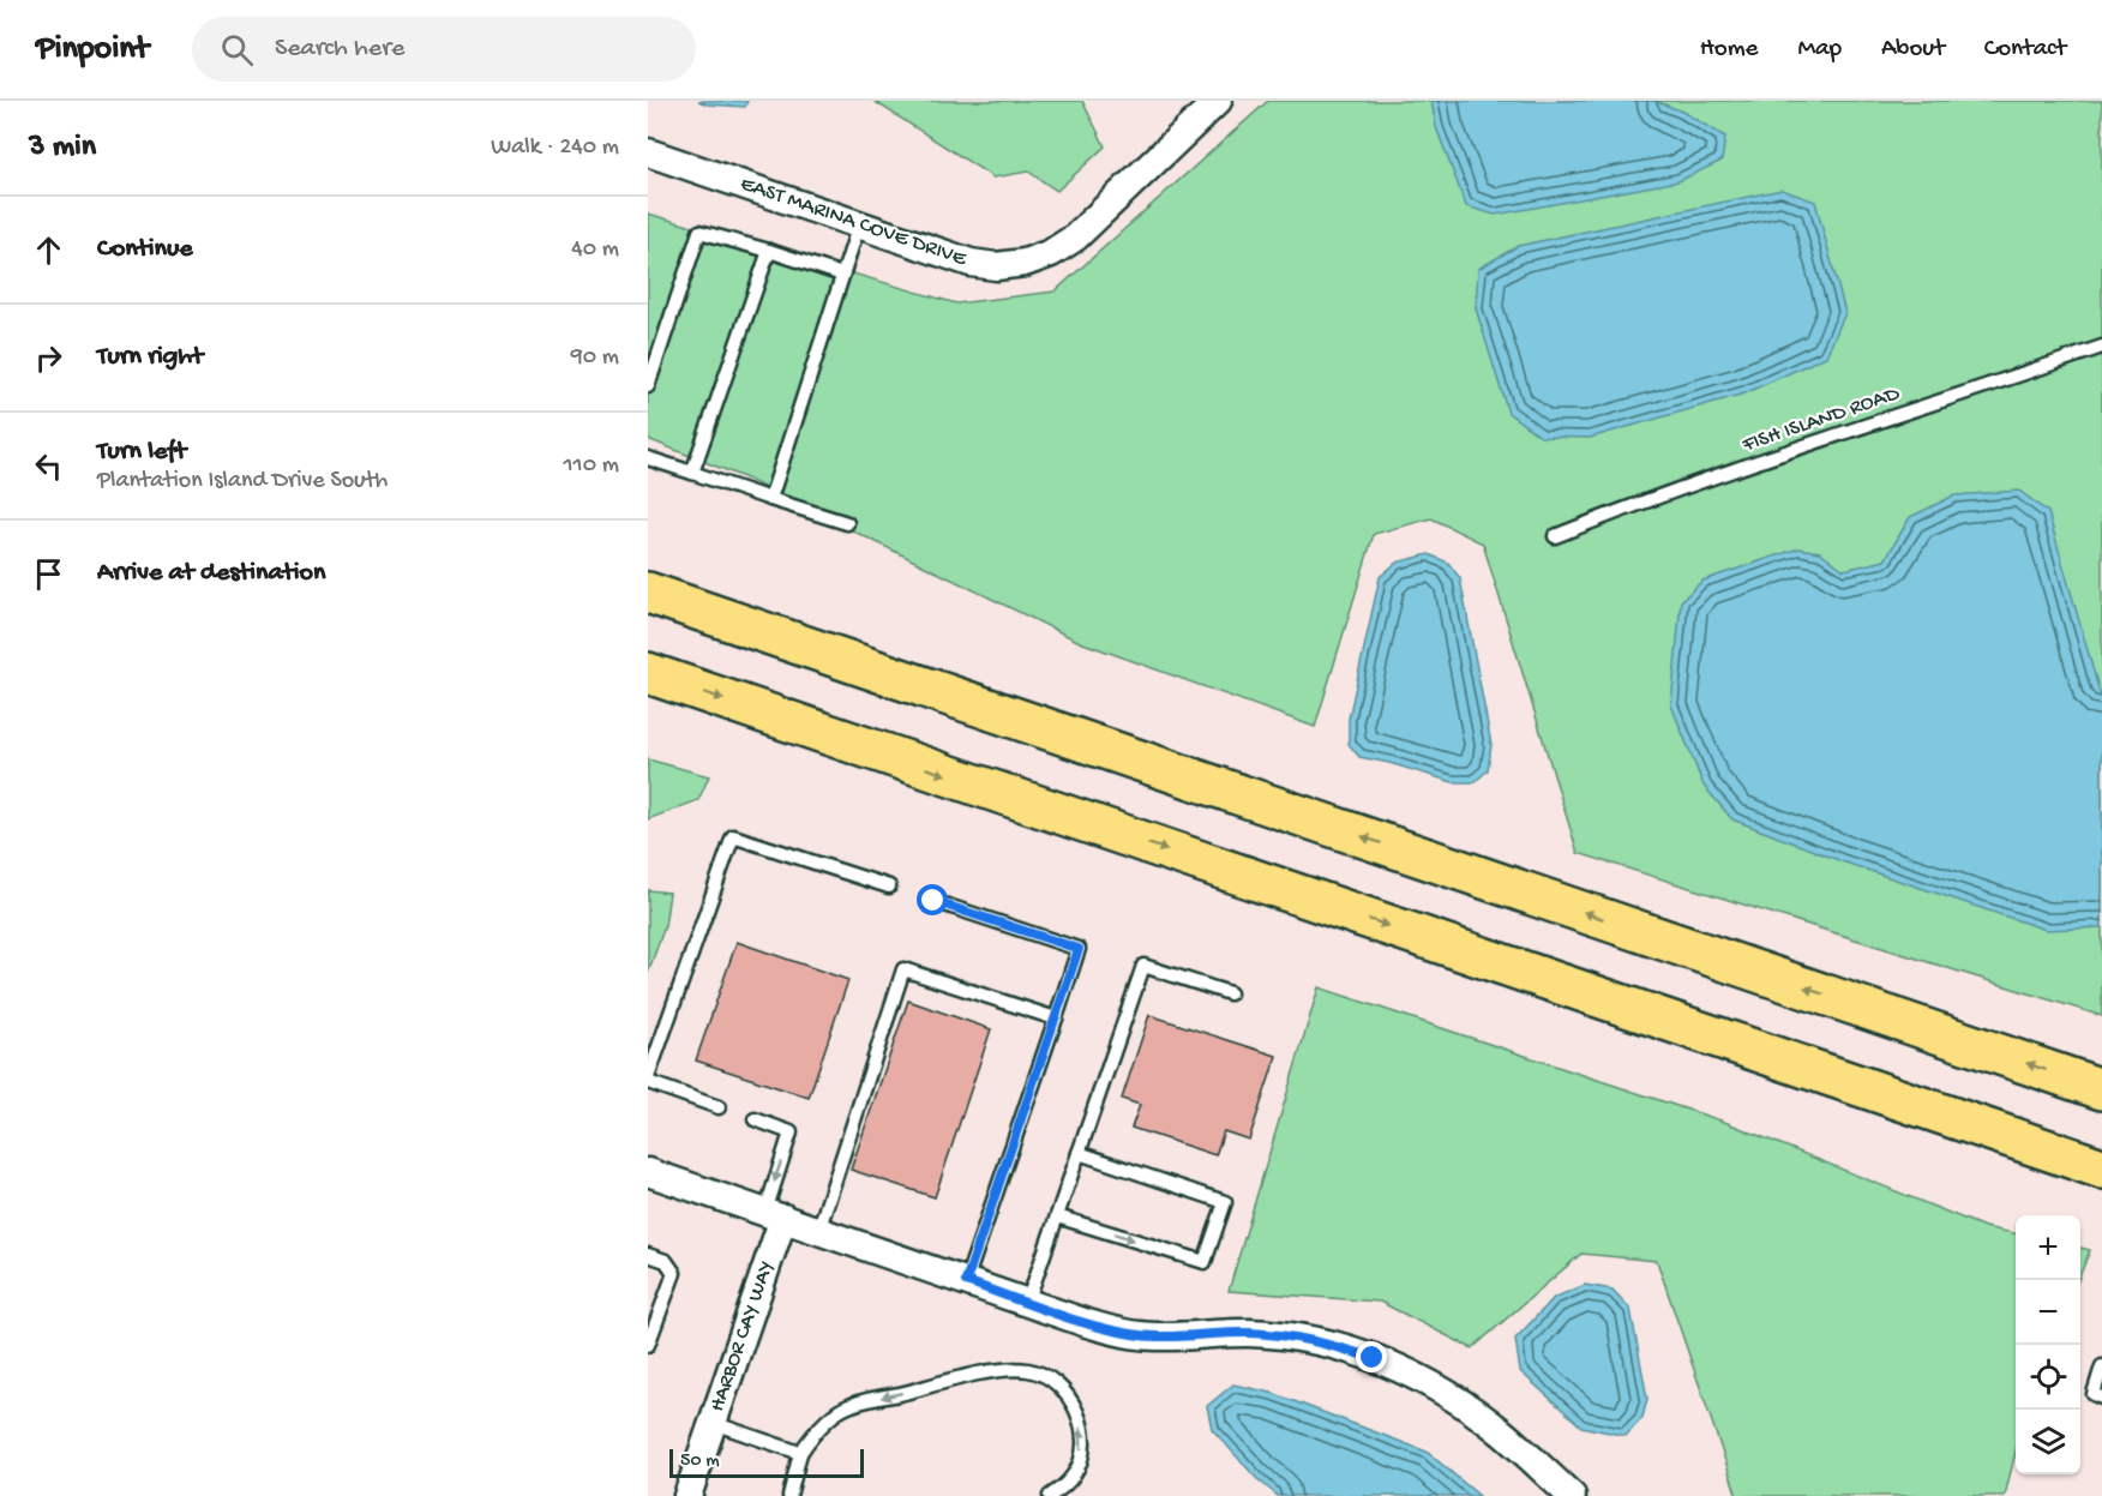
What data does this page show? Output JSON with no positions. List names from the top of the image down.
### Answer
{
  "streets": {
    "street": ["EAST MARINA COVE DRIVE", "HARBOR CAY WAY"],
    "lane": ["FISH ISLAND ROAD"]
  },
  "scale_bar": "50 m",
  "page": {
    "header": "Pinpoint",
    "search": "Search here",
    "nav": [
      "Home",
      "Map",
      "About",
      "Contact"
    ],
    "heading": ["3 min", "Walk · 240 m"],
    "list": [
      ["Continue", "40 m"],
      ["Turn right", "90 m"],
      ["Turn left", "Plantation Island Drive South", "110 m"],
      "Arrive at destination"
    ],
    "map_buttons": ["+", "−"],
    "scale": "50 m"
  }
}
